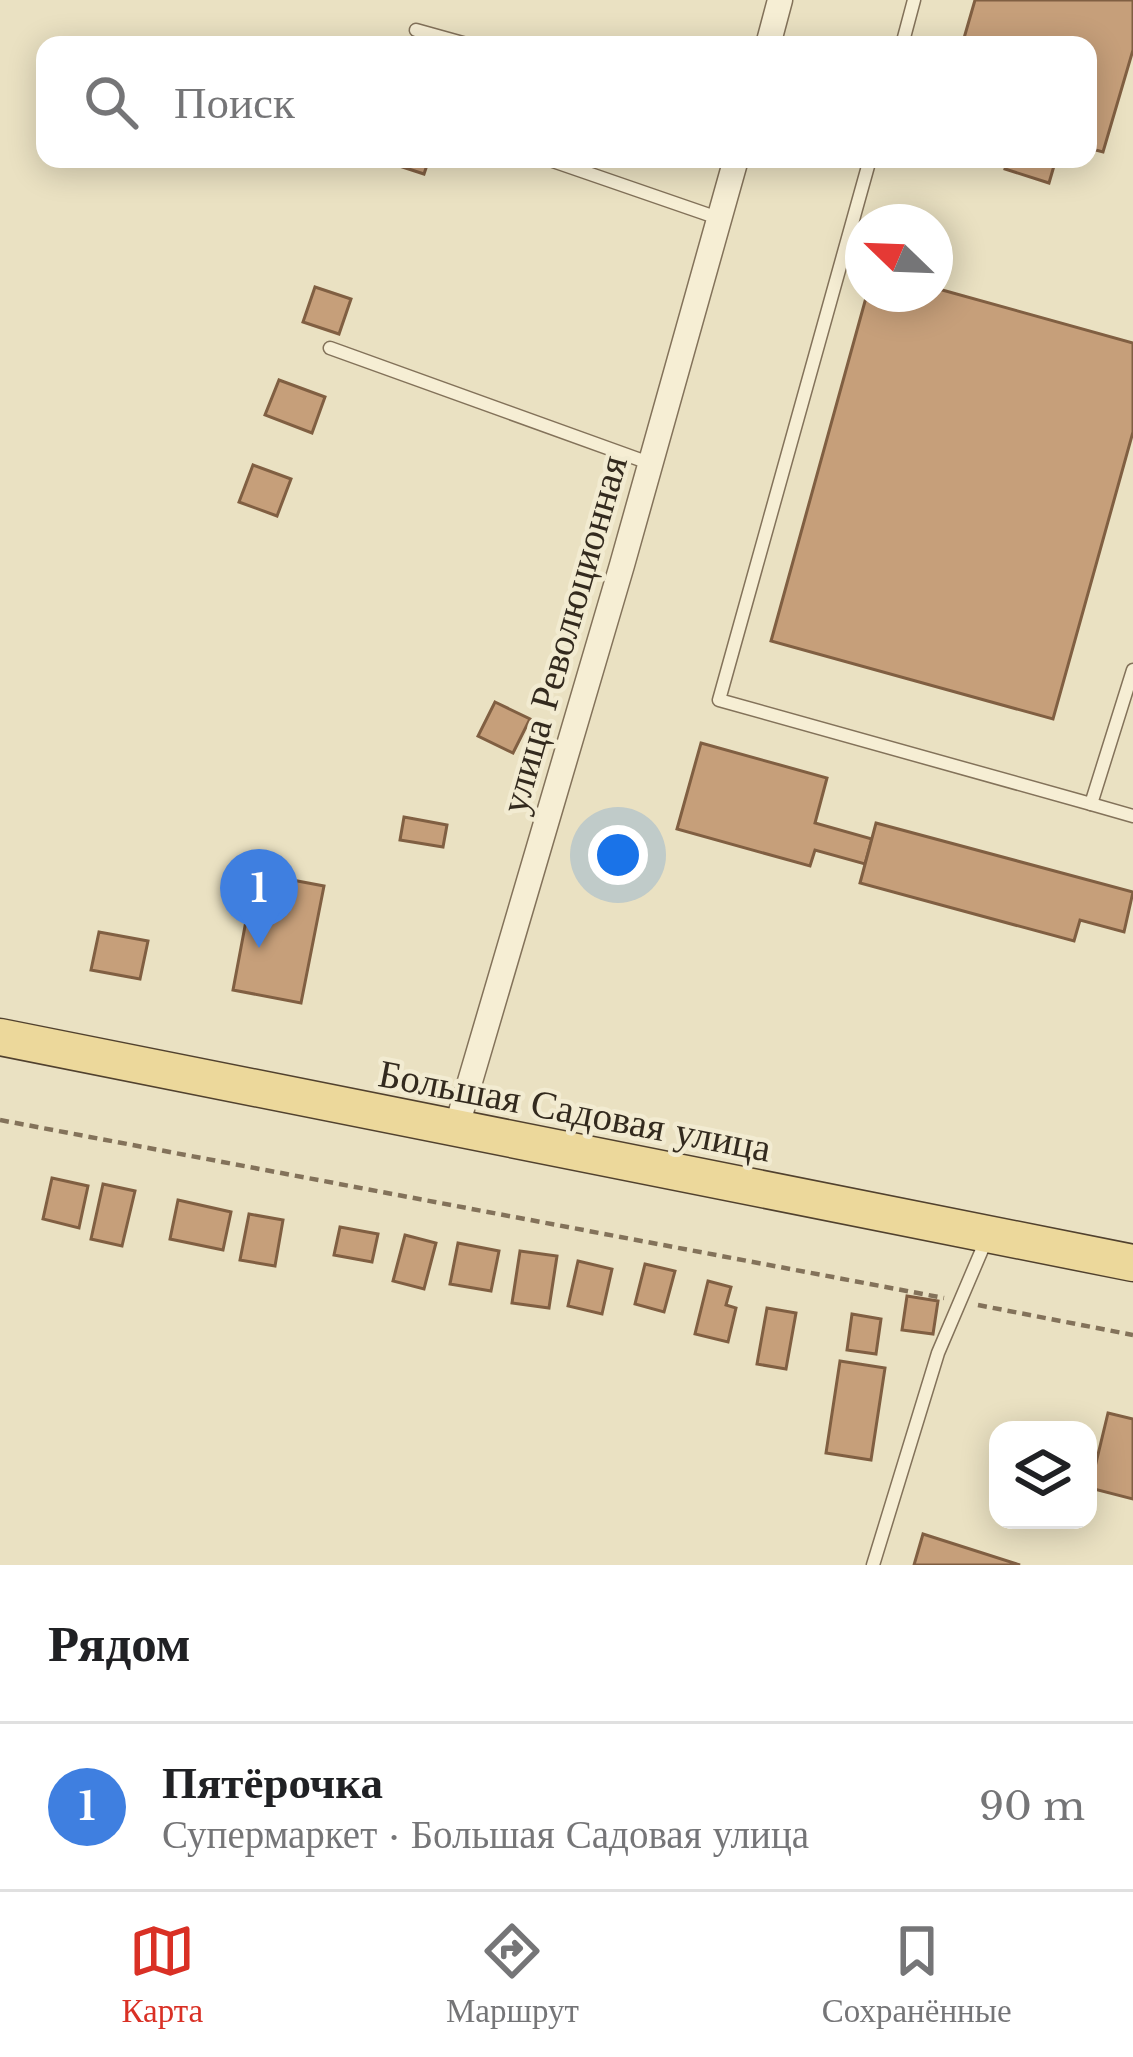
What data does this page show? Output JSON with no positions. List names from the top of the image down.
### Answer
{
  "streets": {
    "main road": ["Большая Садовая улица"],
    "street": ["улица Революционная"]
  },
  "crossings": [
    ["улица Революционная", "Большая Садовая улица"]
  ],
  "north": "top left",
  "page": {
    "search": "Поиск",
    "pins": "1",
    "heading": "Рядом",
    "list": [
      {
        "mark": "1",
        "name": "Пятёрочка",
        "note": "Супермаркет · Большая Садовая улица",
        "value": "90 m"
      }
    ],
    "nav": ["Карта", "Маршрут", "Сохранённые"]
  }
}
